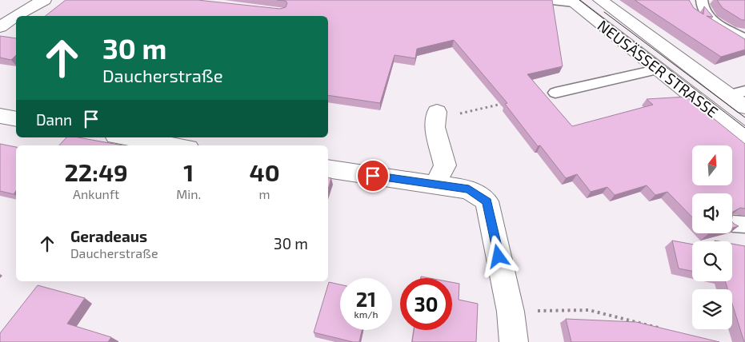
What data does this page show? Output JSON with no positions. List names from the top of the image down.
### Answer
{
  "streets": {
    "street": ["NEUSÄSSER STRASSE"]
  },
  "north": "top",
  "page": {
    "turn": ["30 m", "Daucherstraße"],
    "then": "Dann",
    "eta": [
      "22:49",
      "Ankunft",
      "1",
      "Min.",
      "40",
      "m"
    ],
    "list": [
      {
        "name": "Geradeaus",
        "note": "Daucherstraße",
        "value": "30 m"
      }
    ],
    "speed": "21 km/h",
    "limit": "30"
  }
}
